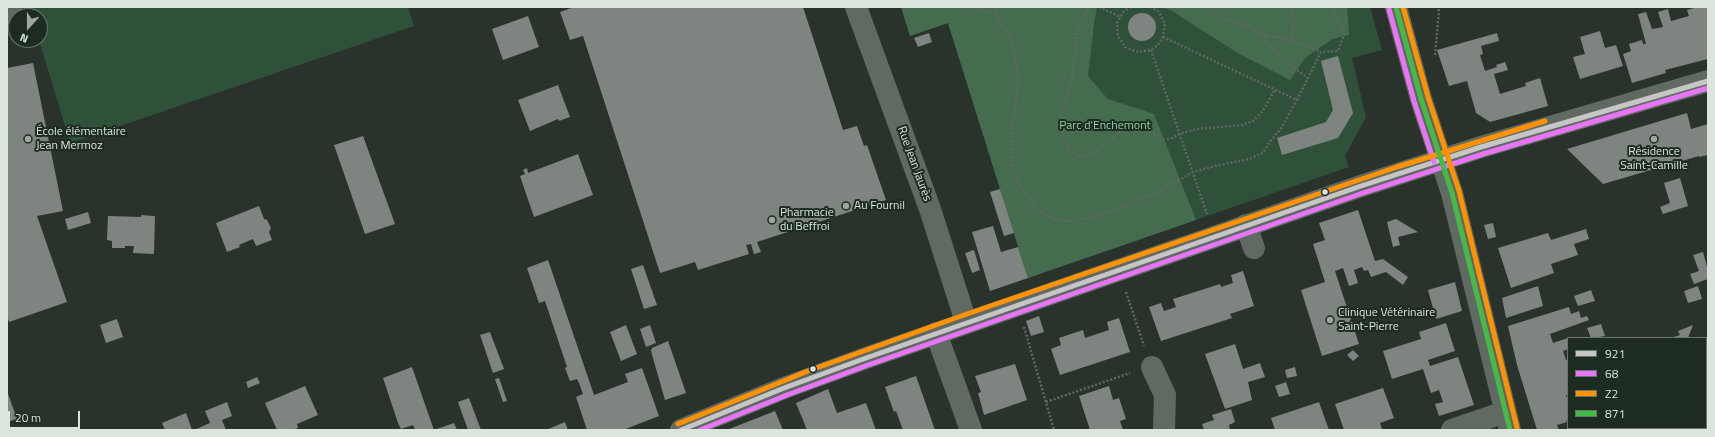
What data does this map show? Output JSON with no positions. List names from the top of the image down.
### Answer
{
  "streets": {
    "main road": ["Rue Jean Jaurès"]
  },
  "parks": ["Parc d'Enchemont"],
  "places": [
    "École élémentaire Jean Mermoz",
    "Résidence Saint-Camille",
    "Au Fournil",
    "Pharmacie du Beffroi",
    "Clinique Vétérinaire Saint-Pierre"
  ],
  "lines": [
    "transit line Z2",
    "transit line 871",
    "transit line 68",
    "transit line 921"
  ],
  "legend": [
    "921",
    "68",
    "Z2",
    "871"
  ],
  "scale_bar": "20 m",
  "north": "bottom"
}
